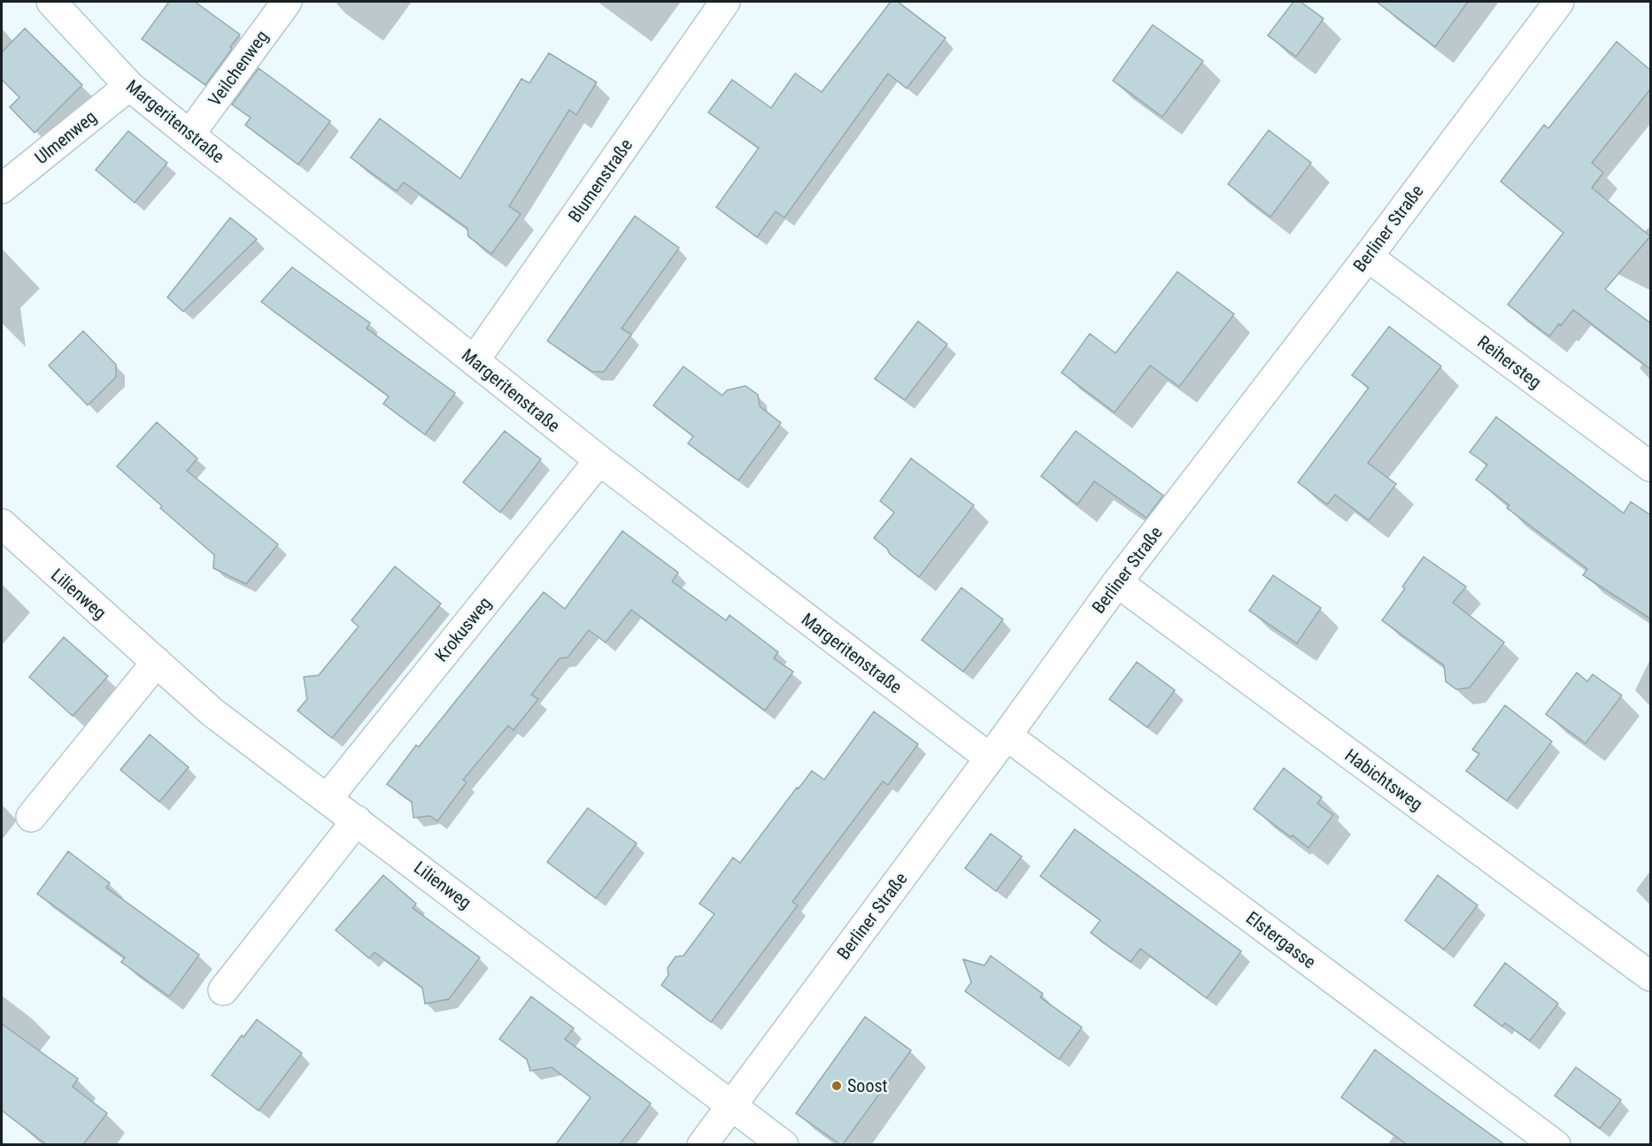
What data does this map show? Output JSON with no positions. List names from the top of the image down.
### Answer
{
  "streets": {
    "street": [
      "Veilchenweg",
      "Margeritenstraße",
      "Ulmenweg",
      "Blumenstraße",
      "Berliner Straße",
      "Reihersteg",
      "Lilienweg",
      "Krokusweg",
      "Habichtsweg",
      "Elstergasse"
    ]
  },
  "crossings": [
    ["Veilchenweg", "Margeritenstraße"],
    ["Margeritenstraße", "Ulmenweg"],
    ["Margeritenstraße", "Blumenstraße"],
    ["Margeritenstraße", "Berliner Straße"],
    ["Margeritenstraße", "Krokusweg"],
    ["Berliner Straße", "Reihersteg"],
    ["Berliner Straße", "Lilienweg"],
    ["Berliner Straße", "Habichtsweg"],
    ["Berliner Straße", "Elstergasse"],
    ["Lilienweg", "Krokusweg"]
  ],
  "places": ["Soost"]
}
